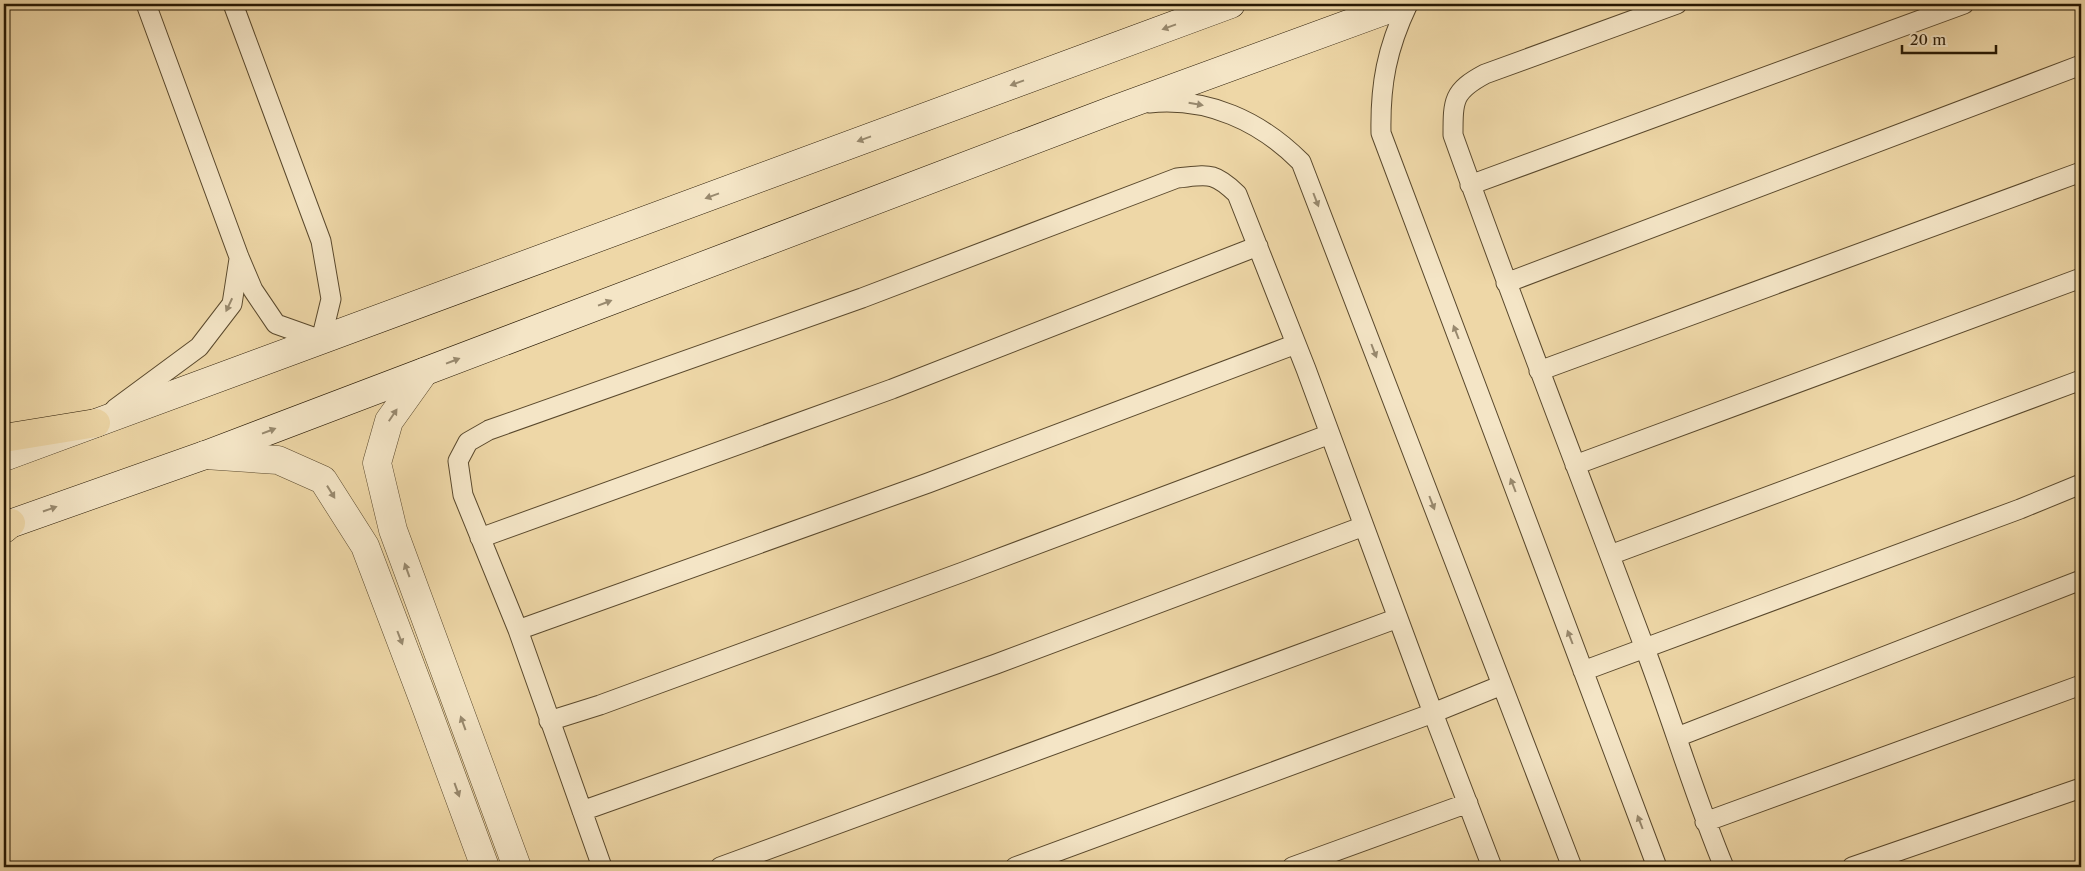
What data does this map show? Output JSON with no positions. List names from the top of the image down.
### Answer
{
  "scale_bar": "20 m"
}
